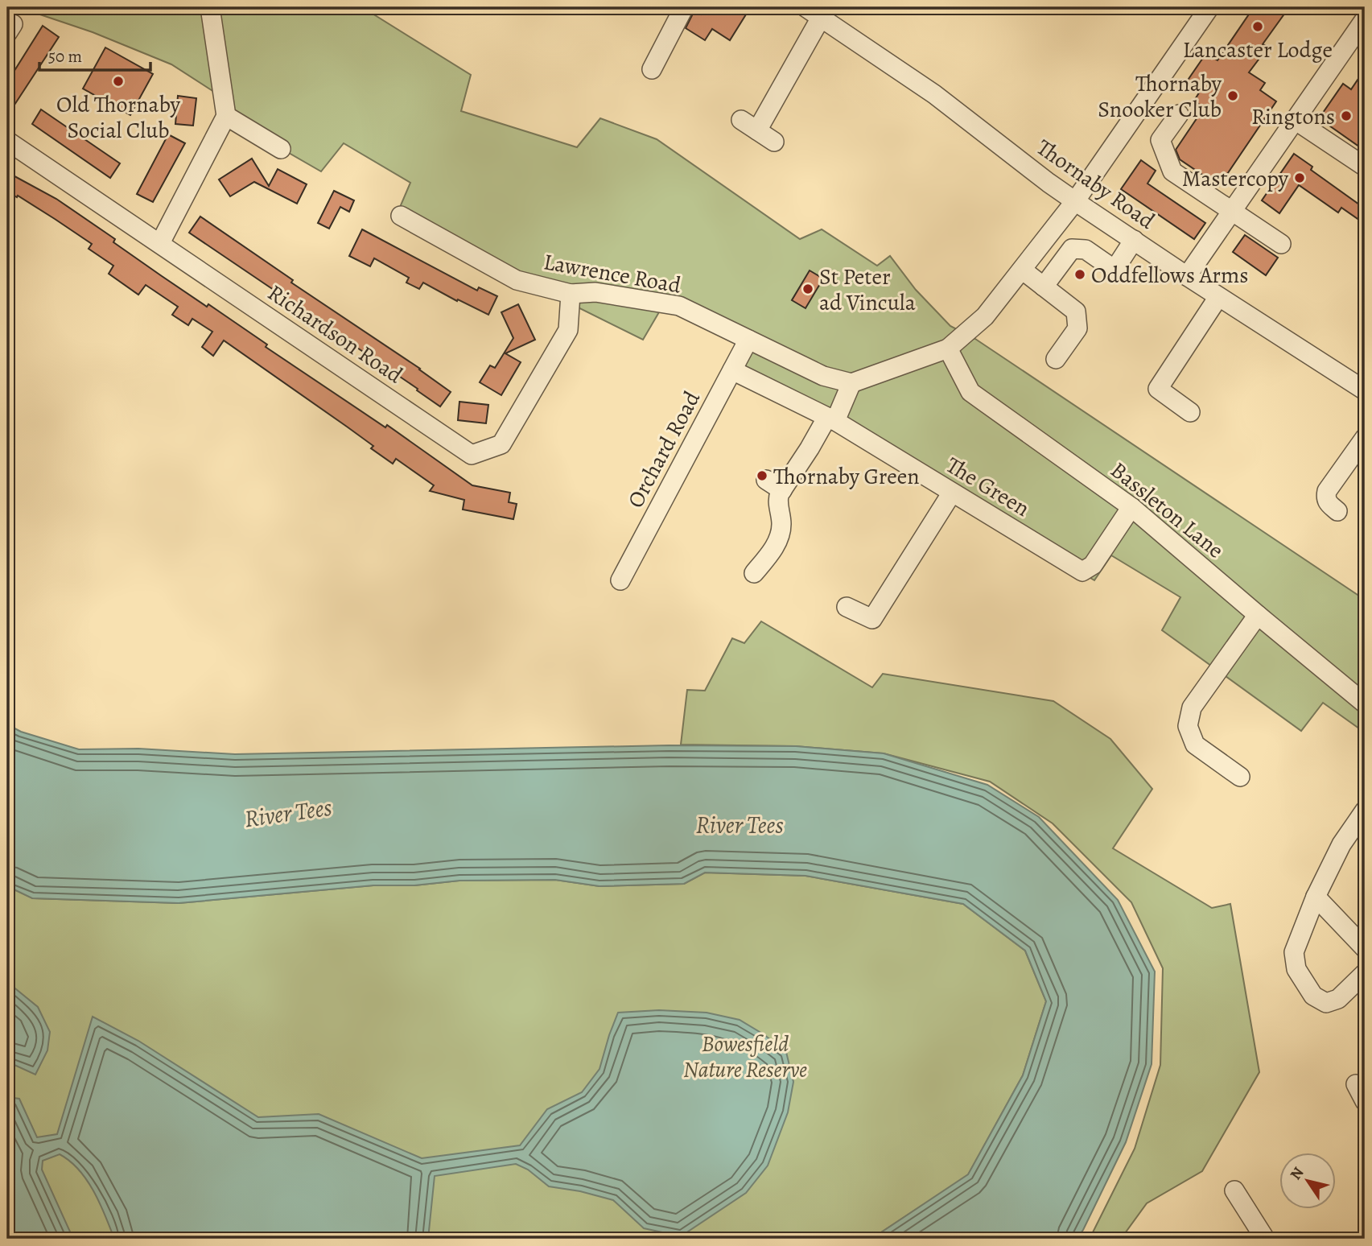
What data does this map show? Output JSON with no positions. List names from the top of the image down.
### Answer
{
  "streets": {
    "street": [
      "Thornaby Road",
      "Lawrence Road",
      "Richardson Road",
      "Orchard Road",
      "The Green",
      "Bassleton Lane"
    ]
  },
  "crossings": [
    ["Lawrence Road", "Richardson Road"],
    ["Lawrence Road", "Orchard Road"],
    ["Orchard Road", "The Green"],
    ["The Green", "Bassleton Lane"]
  ],
  "water": ["River Tees"],
  "parks": ["Bowesfield Nature Reserve"],
  "places": [
    "Lancaster Lodge",
    "Old Thornaby Social Club",
    "Thornaby Snooker Club",
    "Ringtons",
    "Mastercopy",
    "Oddfellows Arms",
    "St Peter ad Vincula",
    "Thornaby Green"
  ],
  "scale_bar": "50 m",
  "north": "top left"
}
